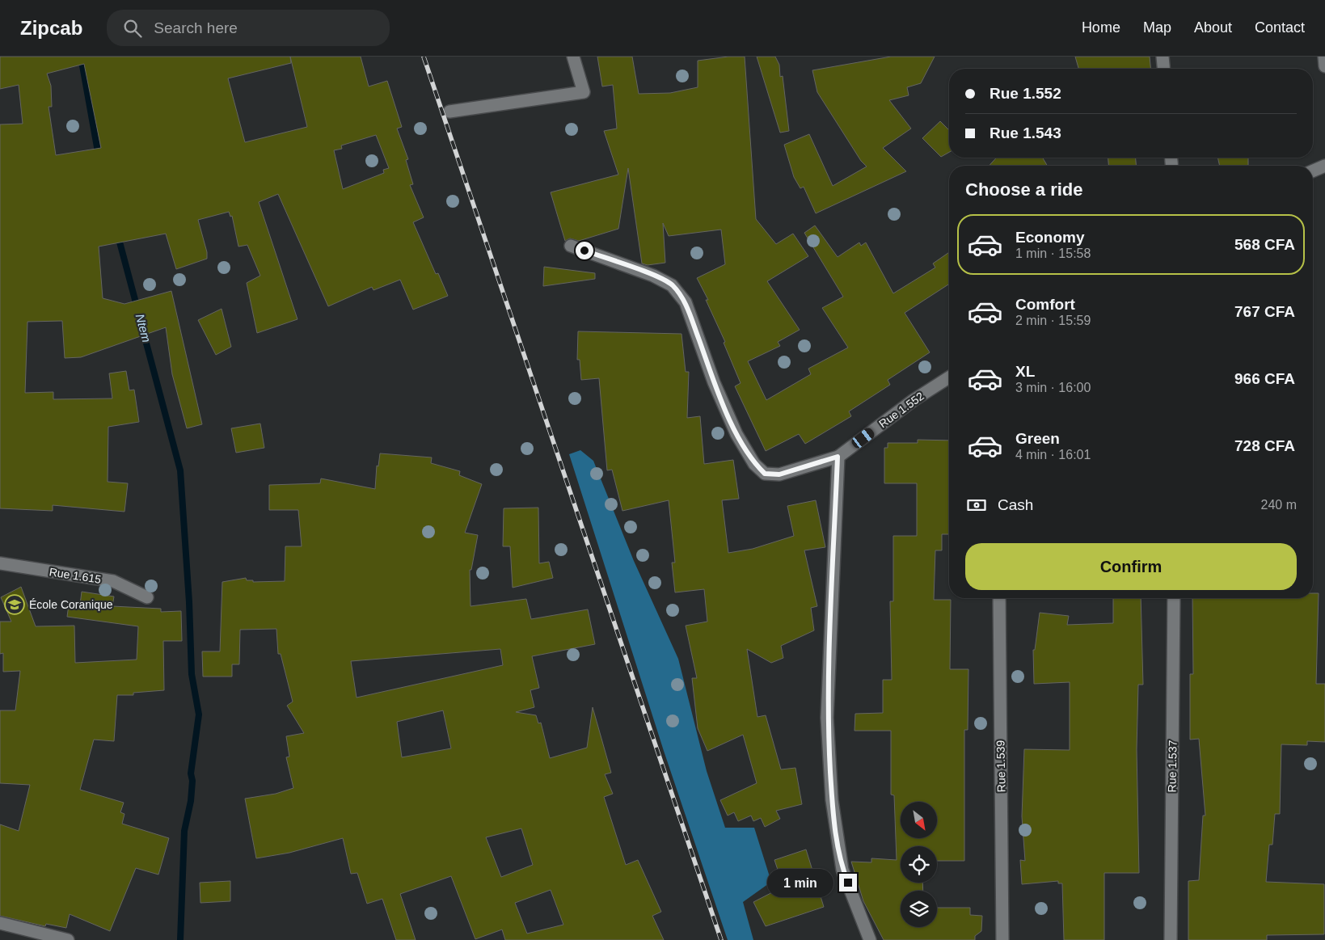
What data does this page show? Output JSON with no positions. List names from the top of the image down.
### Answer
{
  "streets": {
    "street": [
      "Rue 1.552",
      "Rue 1.615",
      "Rue 1.539",
      "Rue 1.537"
    ]
  },
  "water": ["Ntem"],
  "places": {
    "school or university": ["École Coranique"]
  },
  "north": "bottom right",
  "page": {
    "header": "Zipcab",
    "search": "Search here",
    "nav": [
      "Home",
      "Map",
      "About",
      "Contact"
    ],
    "banner": ["Rue 1.552", "Rue 1.543"],
    "heading": "Choose a ride",
    "list": [
      {
        "name": "Economy",
        "note": "1 min · 15:58",
        "value": "568 CFA"
      },
      {
        "name": "Comfort",
        "note": "2 min · 15:59",
        "value": "767 CFA"
      },
      {
        "name": "XL",
        "note": "3 min · 16:00",
        "value": "966 CFA"
      },
      {
        "name": "Green",
        "note": "4 min · 16:01",
        "value": "728 CFA"
      }
    ],
    "pay": ["Cash", "240 m"],
    "buttons": "Confirm",
    "bubble": "1 min"
  }
}
